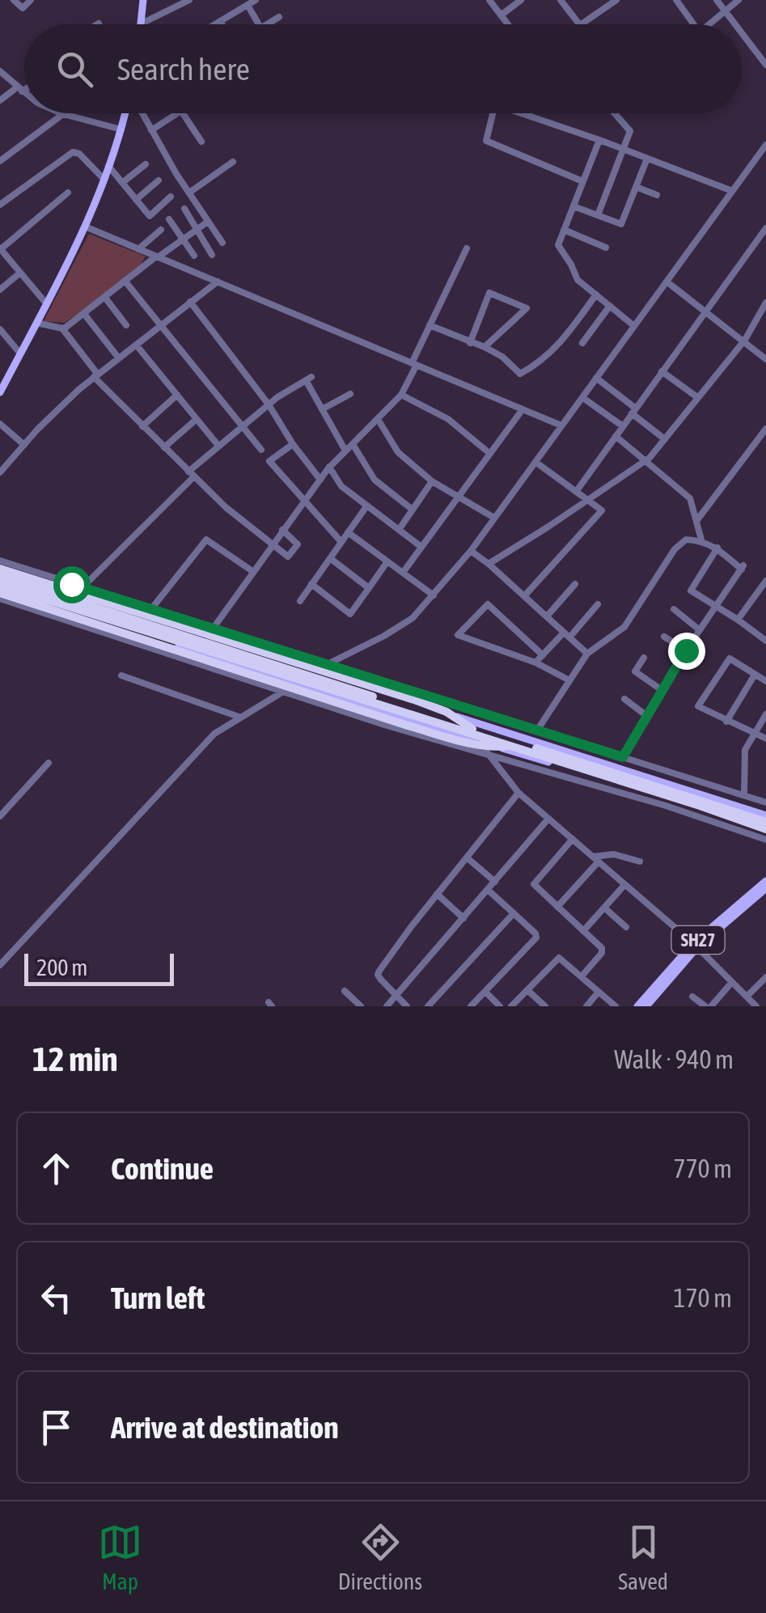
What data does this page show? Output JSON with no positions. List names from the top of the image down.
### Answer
{
  "streets": {
    "main road": ["SH27"]
  },
  "scale_bar": "200 m",
  "page": {
    "search": "Search here",
    "scale": "200 m",
    "heading": ["12 min", "Walk · 940 m"],
    "list": [
      ["Continue", "770 m"],
      ["Turn left", "170 m"],
      "Arrive at destination"
    ],
    "nav": ["Map", "Directions", "Saved"]
  }
}
